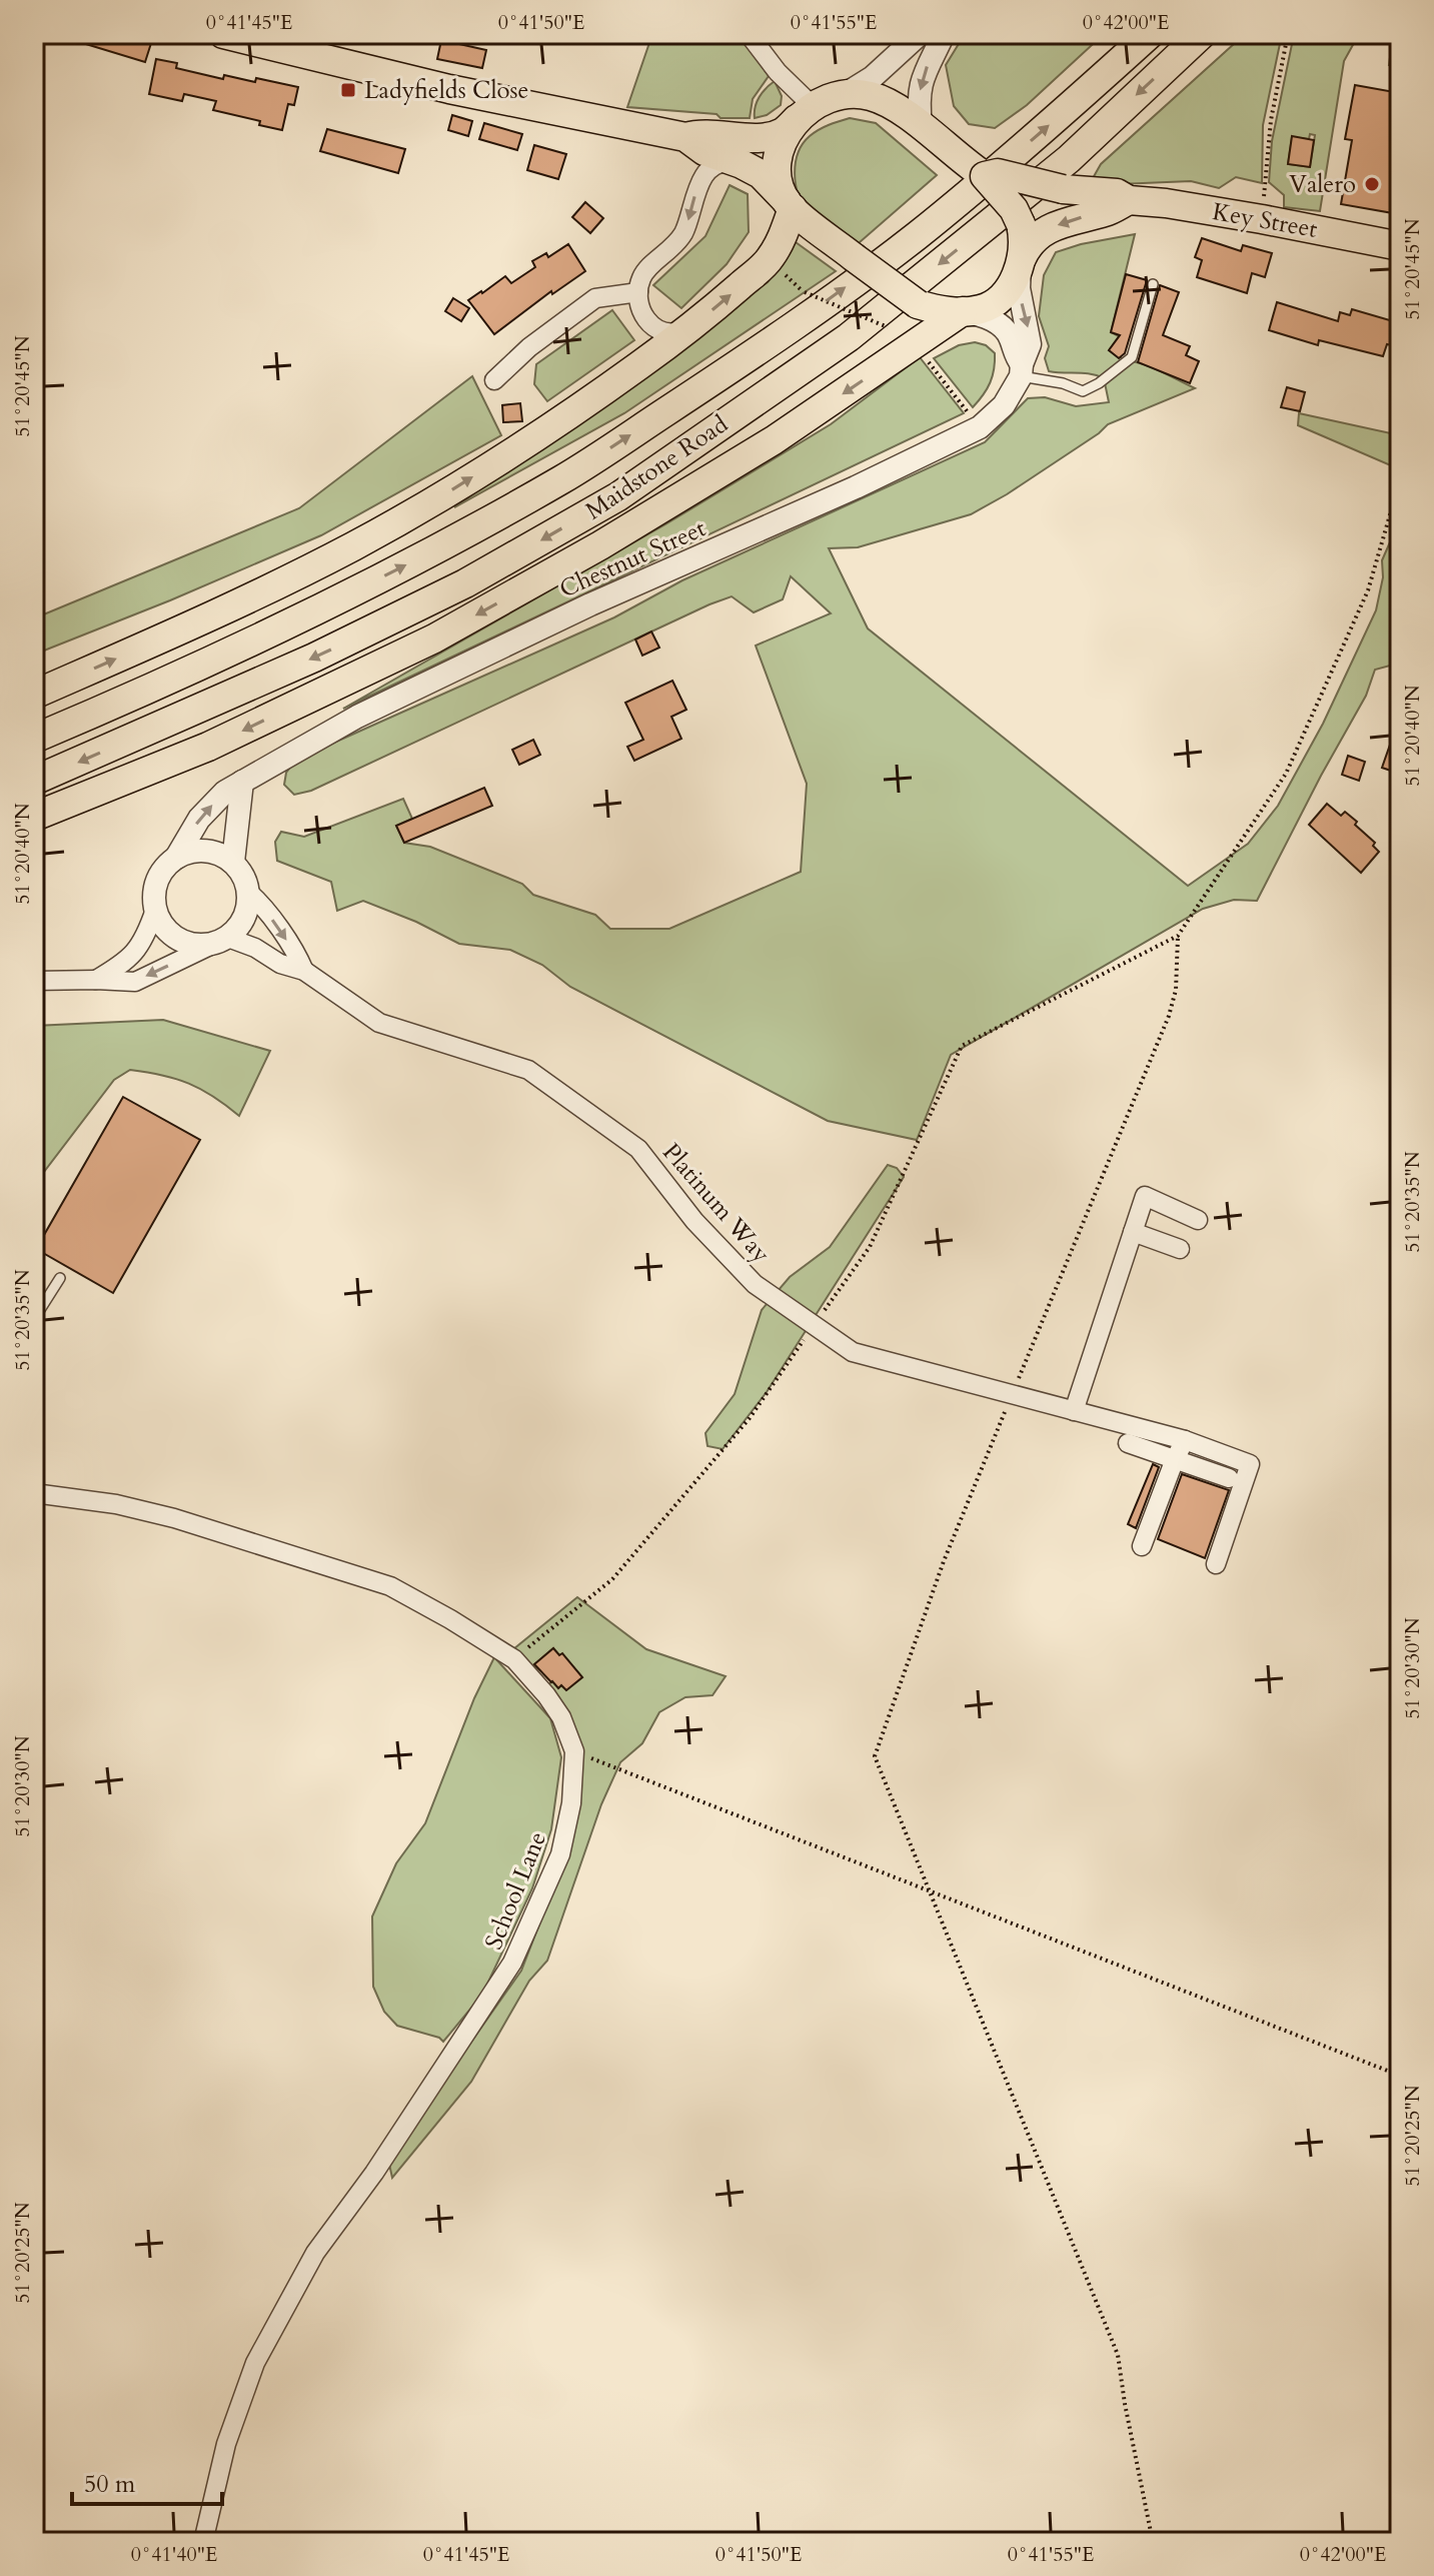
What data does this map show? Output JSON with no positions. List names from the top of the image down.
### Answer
{
  "streets": {
    "main road": ["Key Street", "Maidstone Road"],
    "street": ["Chestnut Street", "Platinum Way", "School Lane"]
  },
  "crossings": [
    ["Key Street", "Chestnut Street"],
    ["Chestnut Street", "Platinum Way"]
  ],
  "places": {
    "transit": ["Ladyfields Close"],
    "other": ["Valero"]
  },
  "scale_bar": "50 m",
  "coordinates": [
    "0°41'45\"E",
    "0°41'50\"E",
    "0°41'55\"E",
    "0°42'00\"E",
    "51°20'45\"N",
    "51°20'40\"N",
    "51°20'35\"N",
    "51°20'30\"N",
    "51°20'25\"N",
    "0°41'40\"E"
  ]
}
